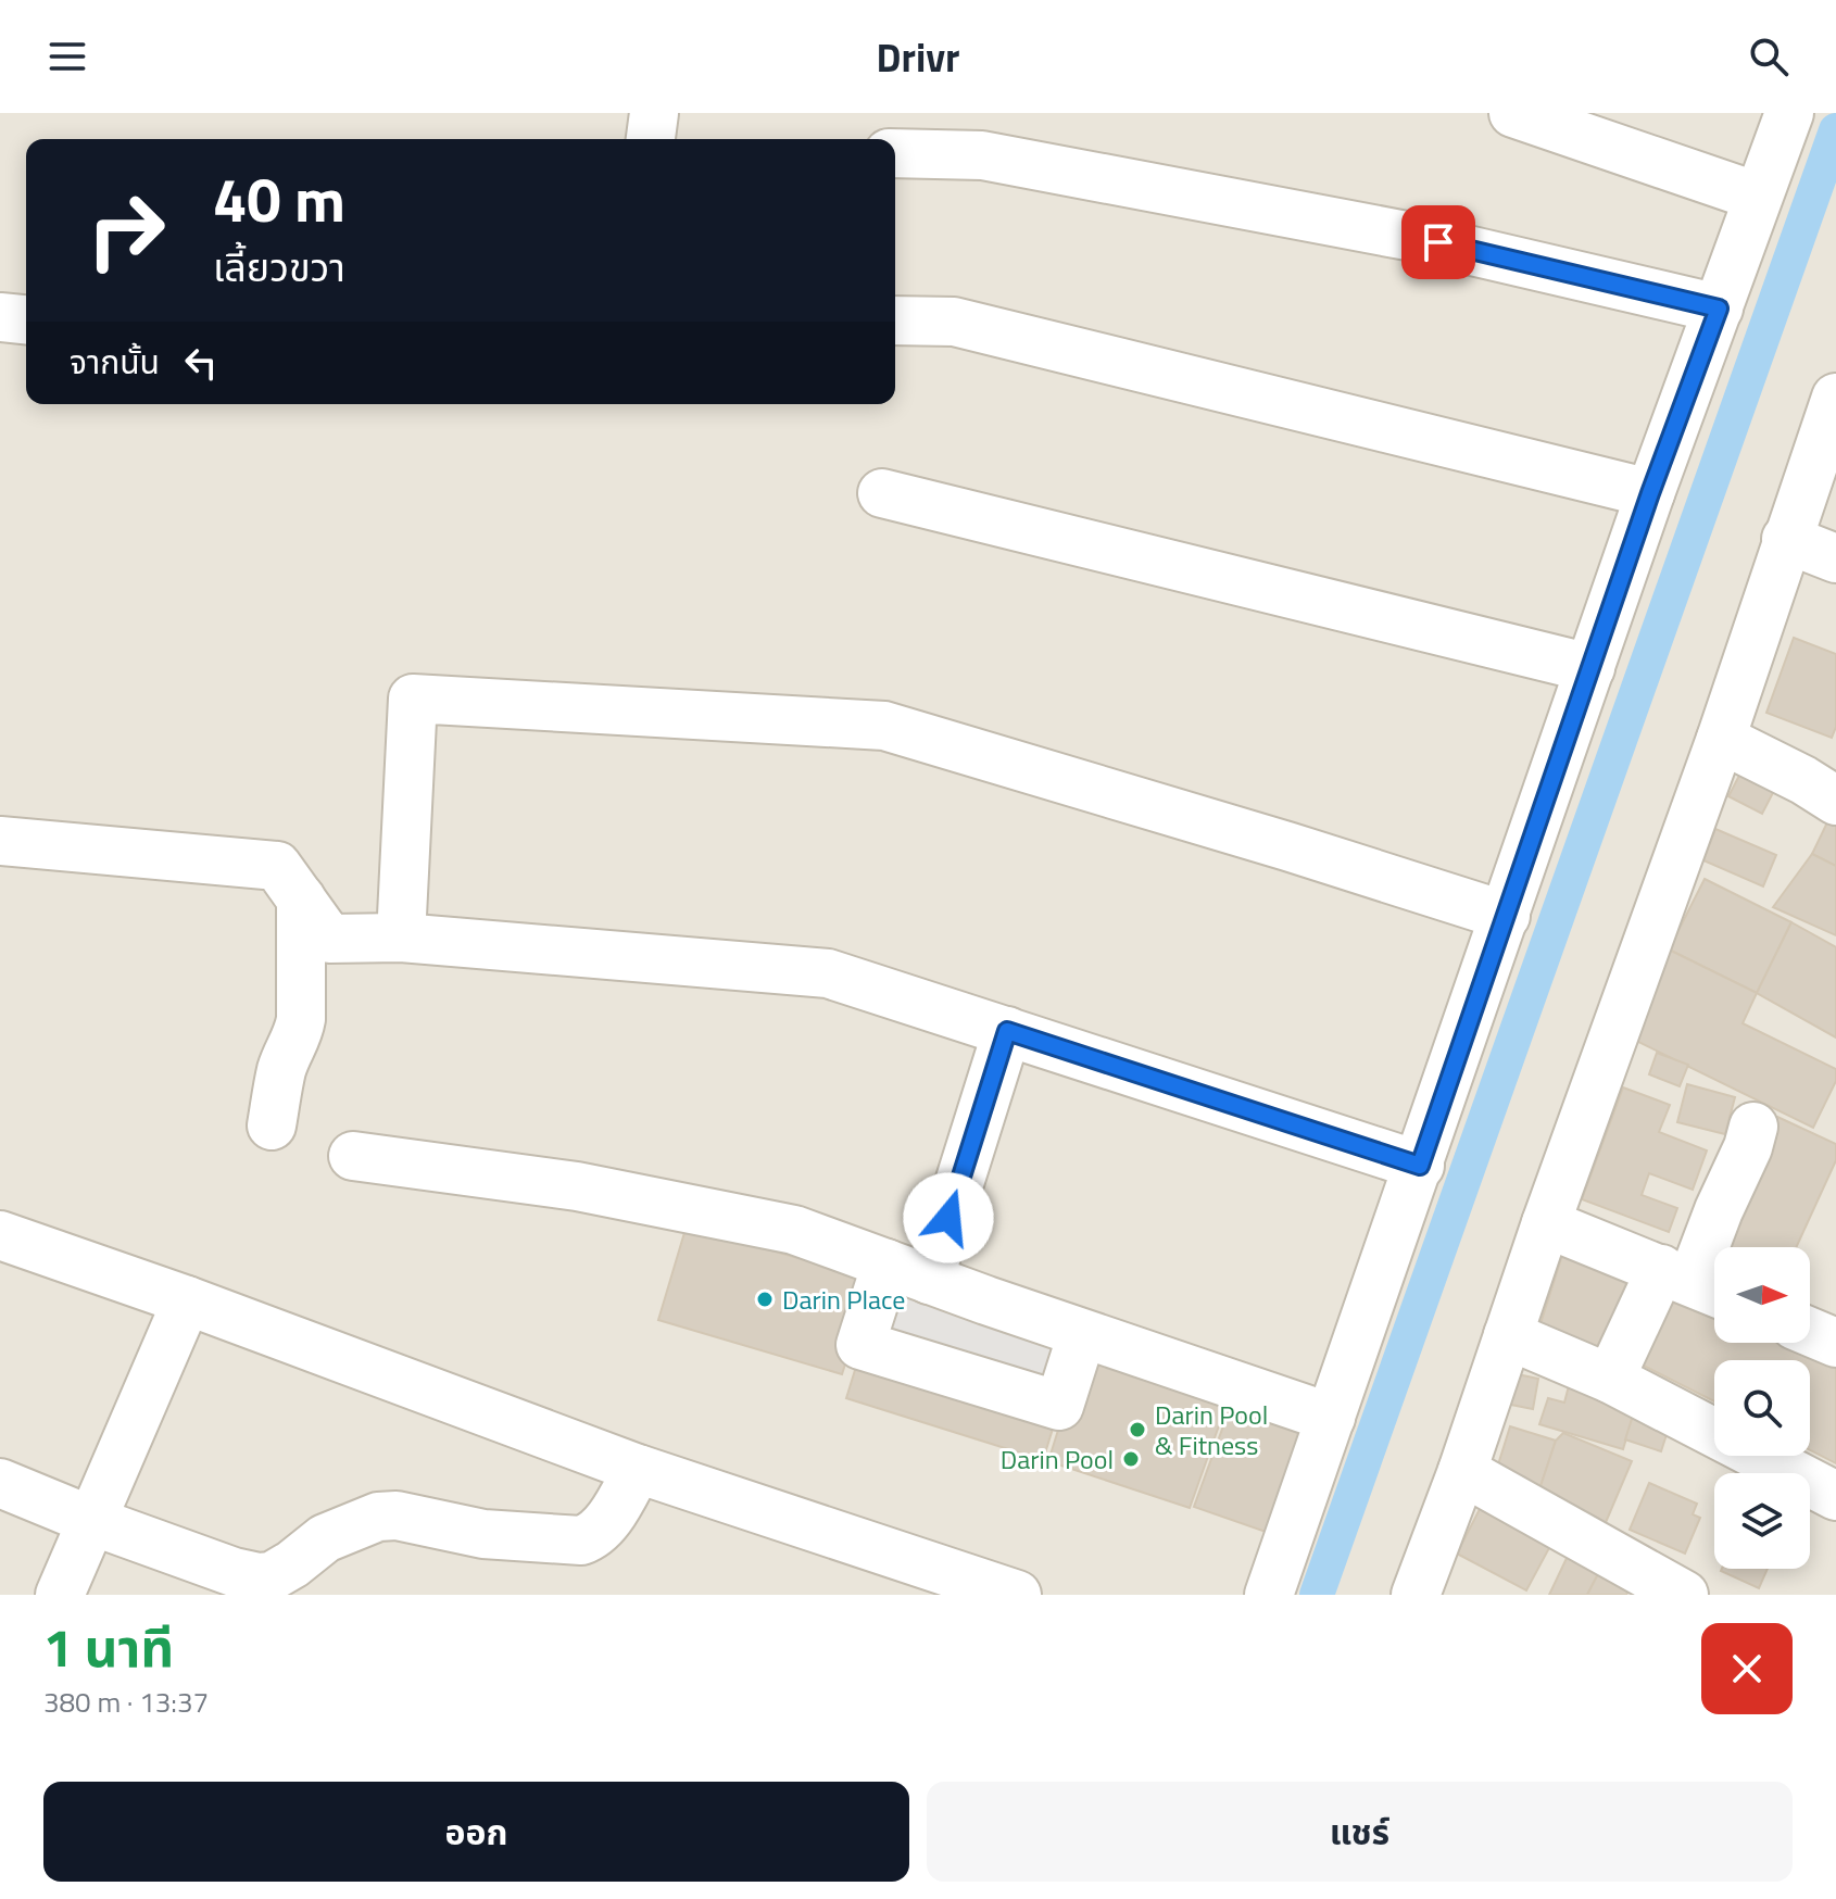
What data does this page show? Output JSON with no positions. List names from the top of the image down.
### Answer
{
  "places": ["Darin Place", "Darin Pool & Fitness", "Darin Pool"],
  "north": "right",
  "page": {
    "header": "Drivr",
    "turn": ["40 m", "เลี้ยวขวา"],
    "then": "จากนั้น",
    "heading": ["1 นาที", "380 m · 13:37"],
    "buttons": ["ออก", "แชร์"]
  }
}
